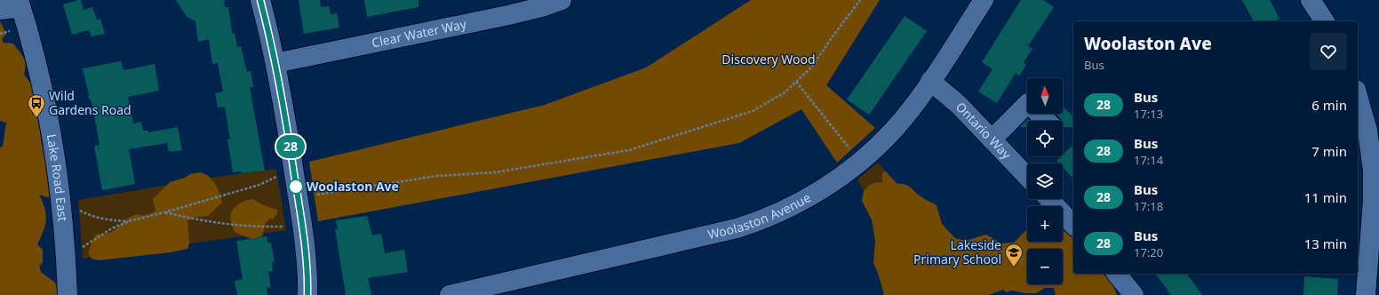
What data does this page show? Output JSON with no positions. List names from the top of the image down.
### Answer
{
  "streets": {
    "street": [
      "Clear Water Way",
      "Ontario Way",
      "Lake Road East",
      "Woolaston Avenue"
    ]
  },
  "crossings": [
    ["Ontario Way", "Woolaston Avenue"]
  ],
  "parks": ["Discovery Wood"],
  "places": {
    "bus stop": ["Wild Gardens Road"],
    "other": ["Woolaston Ave"],
    "school or university": ["Lakeside Primary School"]
  },
  "lines": ["bus line 28"],
  "north": "top",
  "page": {
    "on_map": "28",
    "heading": ["Woolaston Ave", "Bus"],
    "map_buttons": ["+", "−"],
    "list": [
      {
        "mark": "28",
        "name": "Bus",
        "note": "17:13",
        "value": "6 min"
      },
      {
        "mark": "28",
        "name": "Bus",
        "note": "17:14",
        "value": "7 min"
      },
      {
        "mark": "28",
        "name": "Bus",
        "note": "17:18",
        "value": "11 min"
      },
      {
        "mark": "28",
        "name": "Bus",
        "note": "17:20",
        "value": "13 min"
      }
    ]
  }
}
